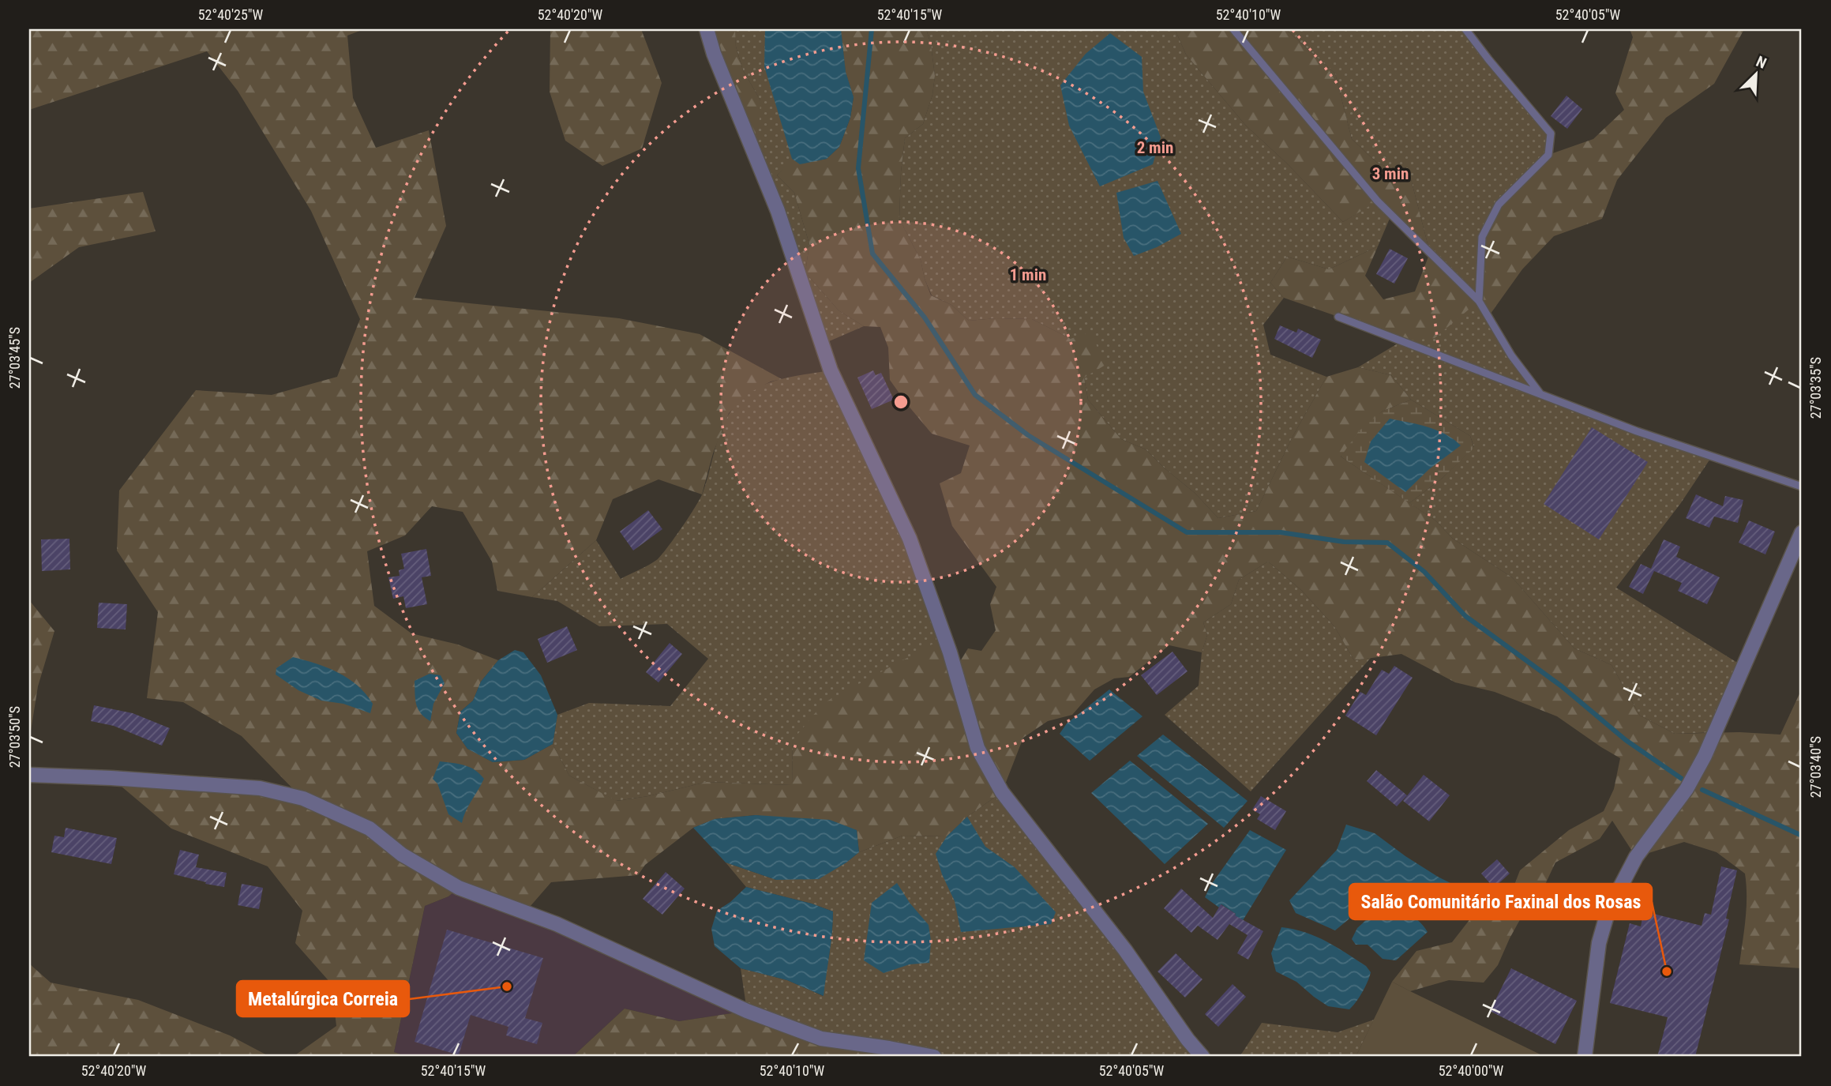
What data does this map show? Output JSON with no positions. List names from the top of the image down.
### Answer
{
  "places": ["Salão Comunitário Faxinal dos Rosas", "Metalúrgica Correia"],
  "north": "top right",
  "coordinates": [
    "52°40'25\"W",
    "52°40'20\"W",
    "52°40'15\"W",
    "52°40'10\"W",
    "52°40'05\"W",
    "27°03'45\"S",
    "27°03'35\"S",
    "27°03'50\"S",
    "27°03'40\"S",
    "52°40'00\"W"
  ],
  "rings": ["2 min", "3 min", "1 min"]
}
